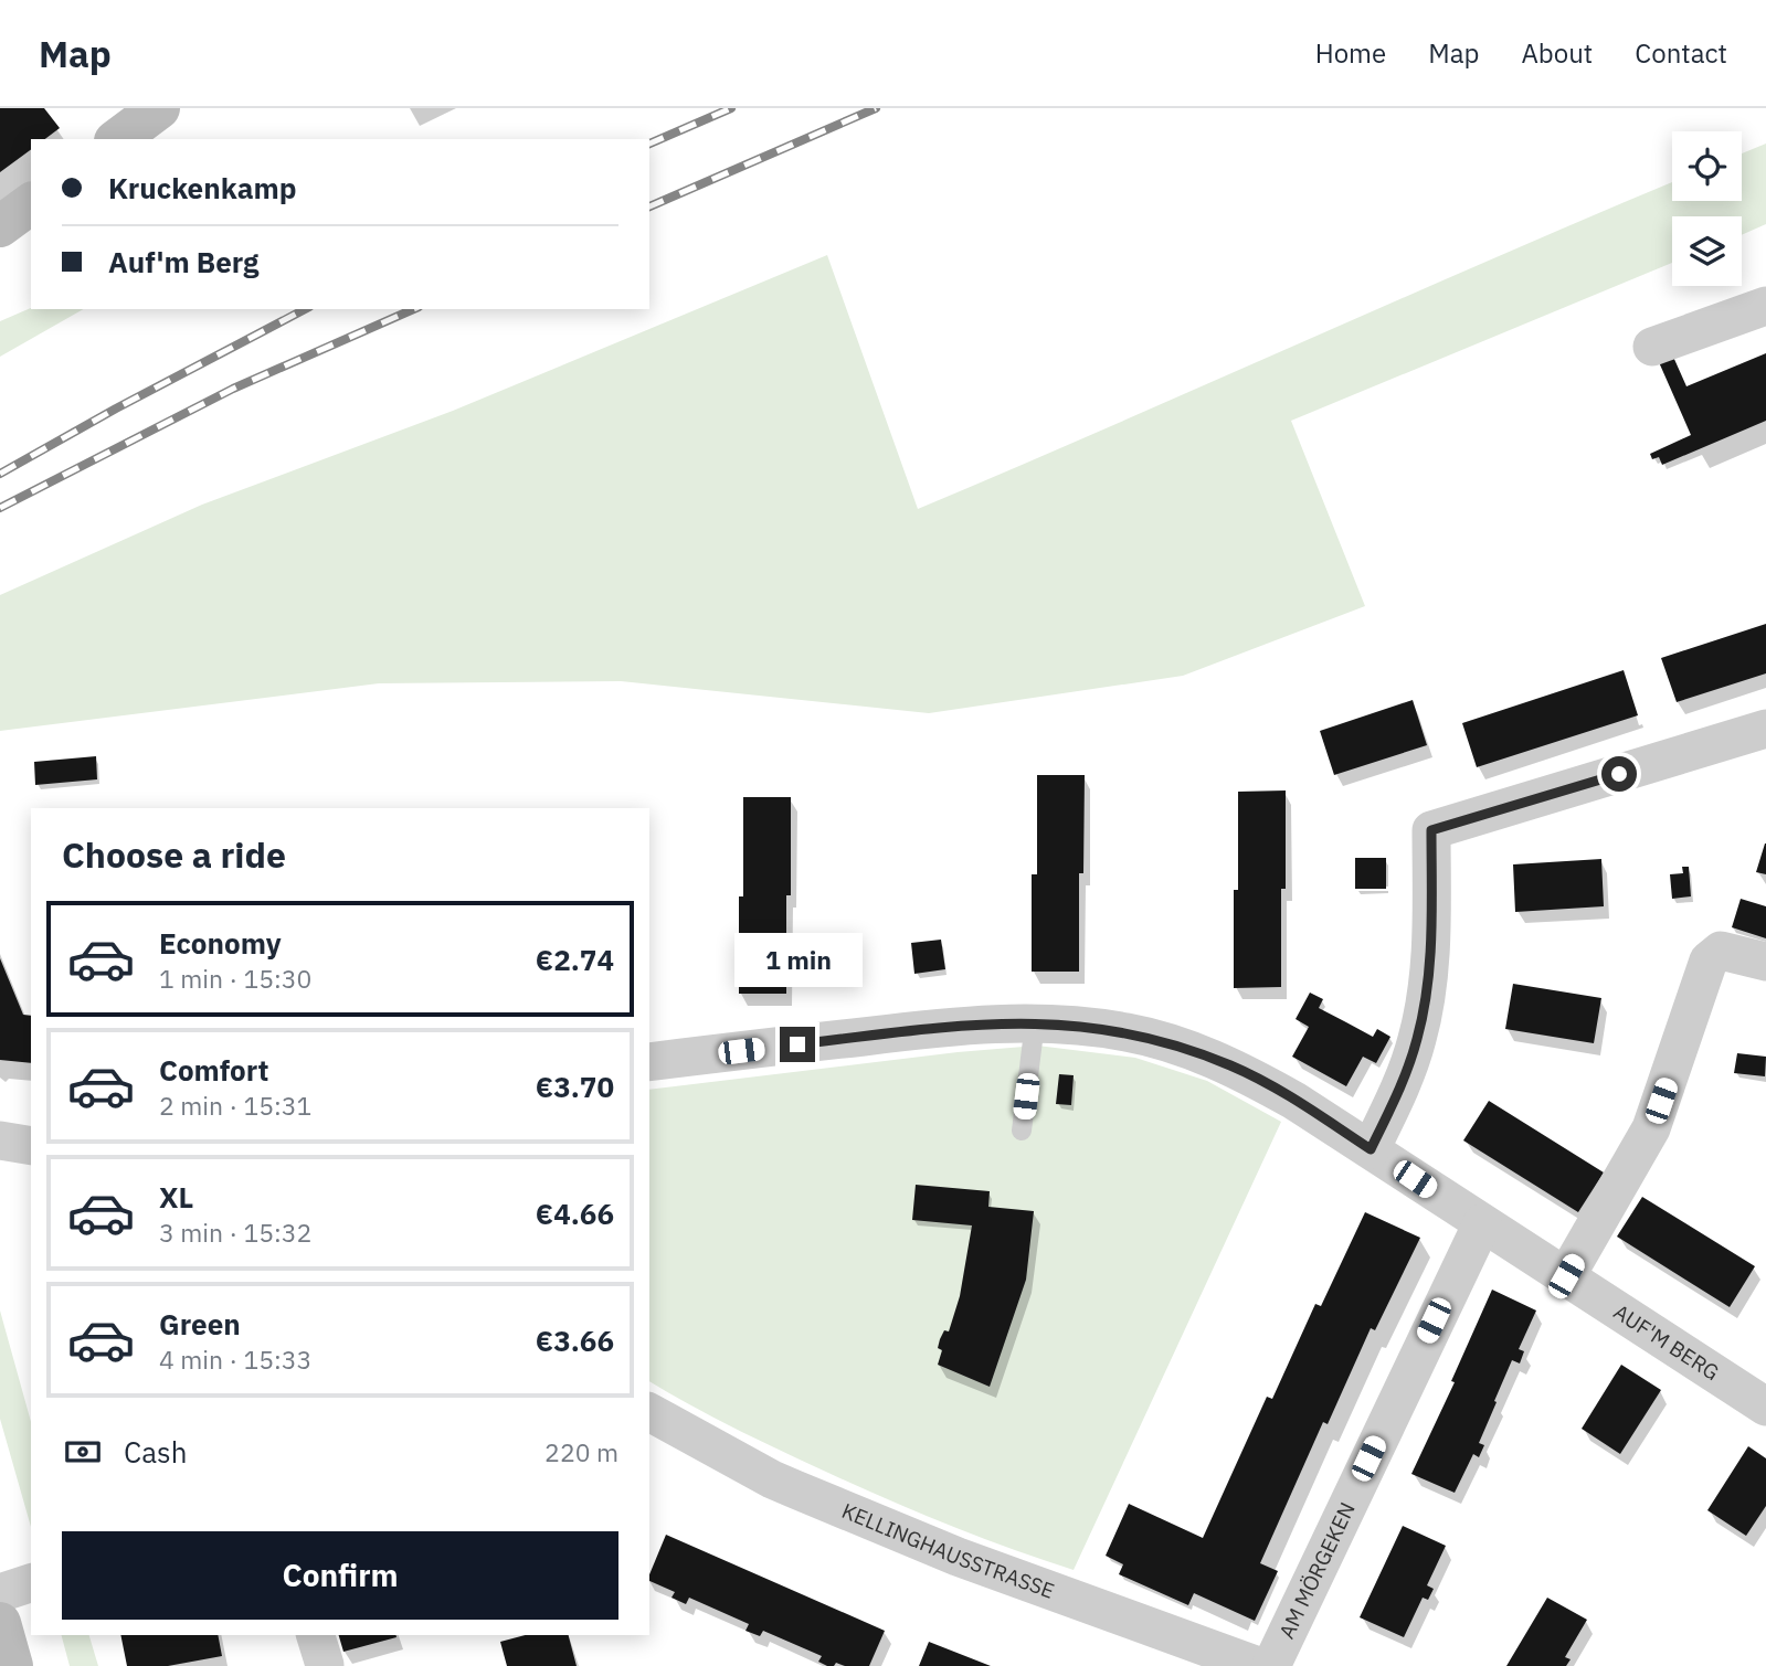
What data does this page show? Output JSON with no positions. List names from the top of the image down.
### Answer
{
  "streets": {
    "street": ["AUF'M BERG", "KELLINGHAUSSTRASSE", "AM MÖRGEKEN"]
  },
  "crossings": [
    ["AUF'M BERG", "AM MÖRGEKEN"]
  ],
  "page": {
    "header": "Map",
    "nav": [
      "Home",
      "Map",
      "About",
      "Contact"
    ],
    "banner": ["Kruckenkamp", "Auf'm Berg"],
    "heading": "Choose a ride",
    "list": [
      {
        "name": "Economy",
        "note": "1 min · 15:30",
        "value": "€2.74"
      },
      {
        "name": "Comfort",
        "note": "2 min · 15:31",
        "value": "€3.70"
      },
      {
        "name": "XL",
        "note": "3 min · 15:32",
        "value": "€4.66"
      },
      {
        "name": "Green",
        "note": "4 min · 15:33",
        "value": "€3.66"
      }
    ],
    "bubble": "1 min",
    "pay": ["Cash", "220 m"],
    "buttons": "Confirm"
  }
}
